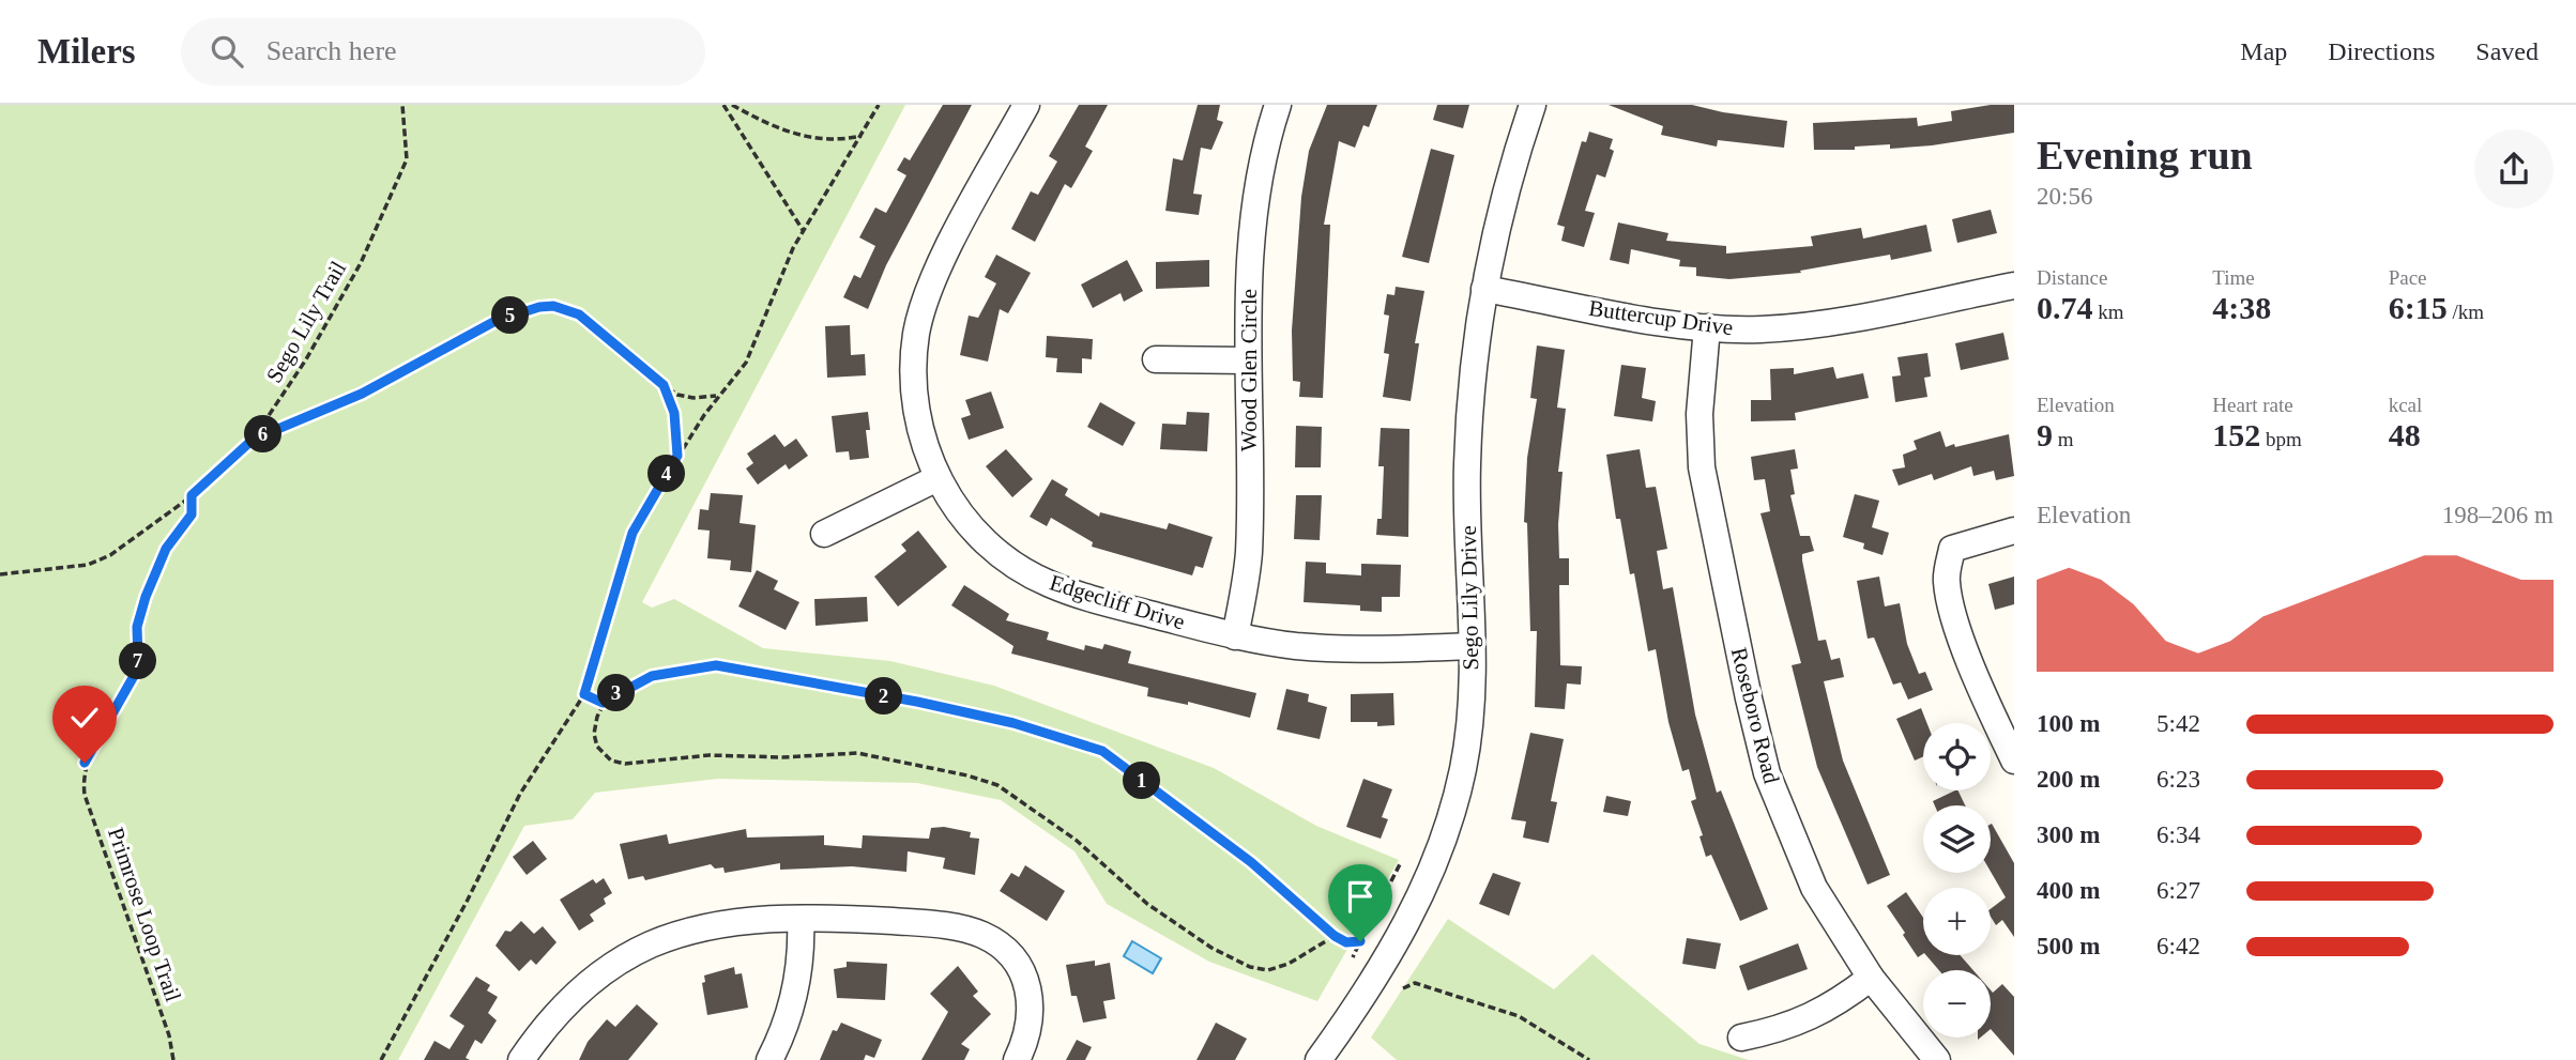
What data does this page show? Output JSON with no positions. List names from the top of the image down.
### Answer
{
  "streets": {
    "street": [
      "Buttercup Drive",
      "Wood Glen Circle",
      "Sego Lily Drive",
      "Edgecliff Drive",
      "Roseboro Road"
    ],
    "path": ["Sego Lily Trail", "Primrose Loop Trail"]
  },
  "crossings": [
    ["Buttercup Drive", "Sego Lily Drive"],
    ["Buttercup Drive", "Roseboro Road"],
    ["Sego Lily Trail", "Primrose Loop Trail"],
    ["Wood Glen Circle", "Edgecliff Drive"],
    ["Sego Lily Drive", "Edgecliff Drive"]
  ],
  "page": {
    "header": "Milers",
    "search": "Search here",
    "nav": ["Map", "Directions", "Saved"],
    "heading": ["Evening run", "20:56"],
    "stats": [
      ["Distance", "0.74 km"],
      ["Time", "4:38"],
      ["Pace", "6:15 /km"],
      ["Elevation", "9 m"],
      ["Heart rate", "152 bpm"],
      ["kcal", "48"]
    ],
    "pins": [
      "5",
      "6",
      "4",
      "7",
      "3",
      "2",
      "1"
    ],
    "chart": ["Elevation", "198–206 m"],
    "list": [
      {
        "name": "100 m",
        "note": "5:42"
      },
      {
        "name": "200 m",
        "note": "6:23"
      },
      {
        "name": "300 m",
        "note": "6:34"
      },
      {
        "name": "400 m",
        "note": "6:27"
      },
      {
        "name": "500 m",
        "note": "6:42"
      }
    ],
    "map_buttons": ["+", "−"]
  }
}
